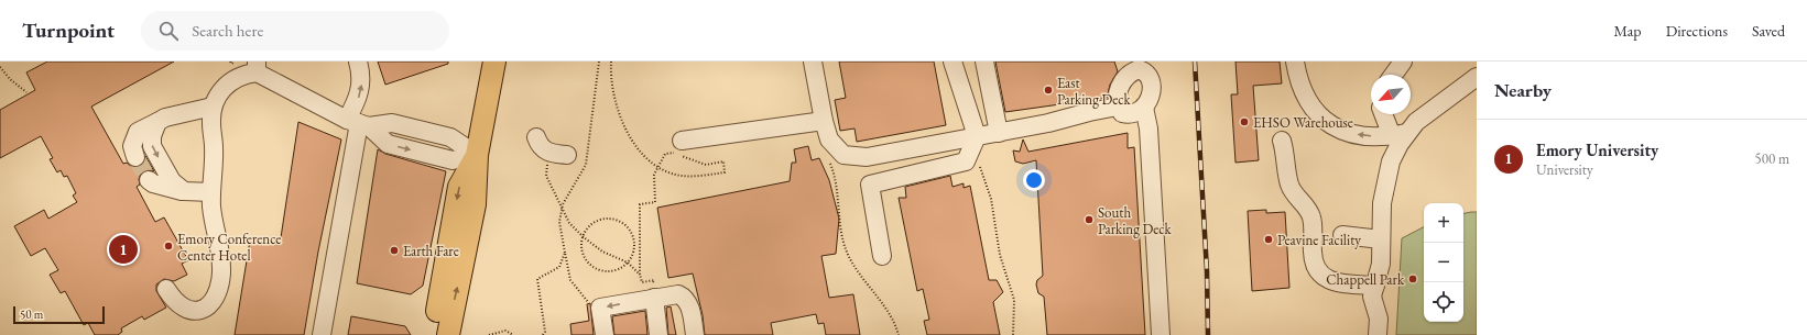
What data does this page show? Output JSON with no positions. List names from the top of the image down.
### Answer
{
  "places": [
    "East Parking Deck",
    "EHSO Warehouse",
    "South Parking Deck",
    "Peavine Facility",
    "Emory Conference Center Hotel",
    "Earth Fare",
    "Chappell Park"
  ],
  "scale_bar": "50 m",
  "north": "bottom left",
  "page": {
    "header": "Turnpoint",
    "search": "Search here",
    "nav": ["Map", "Directions", "Saved"],
    "heading": "Nearby",
    "list": [
      {
        "mark": "1",
        "name": "Emory University",
        "note": "University",
        "value": "500 m"
      }
    ],
    "map_buttons": ["+", "−"],
    "pins": "1",
    "scale": "50 m"
  }
}
